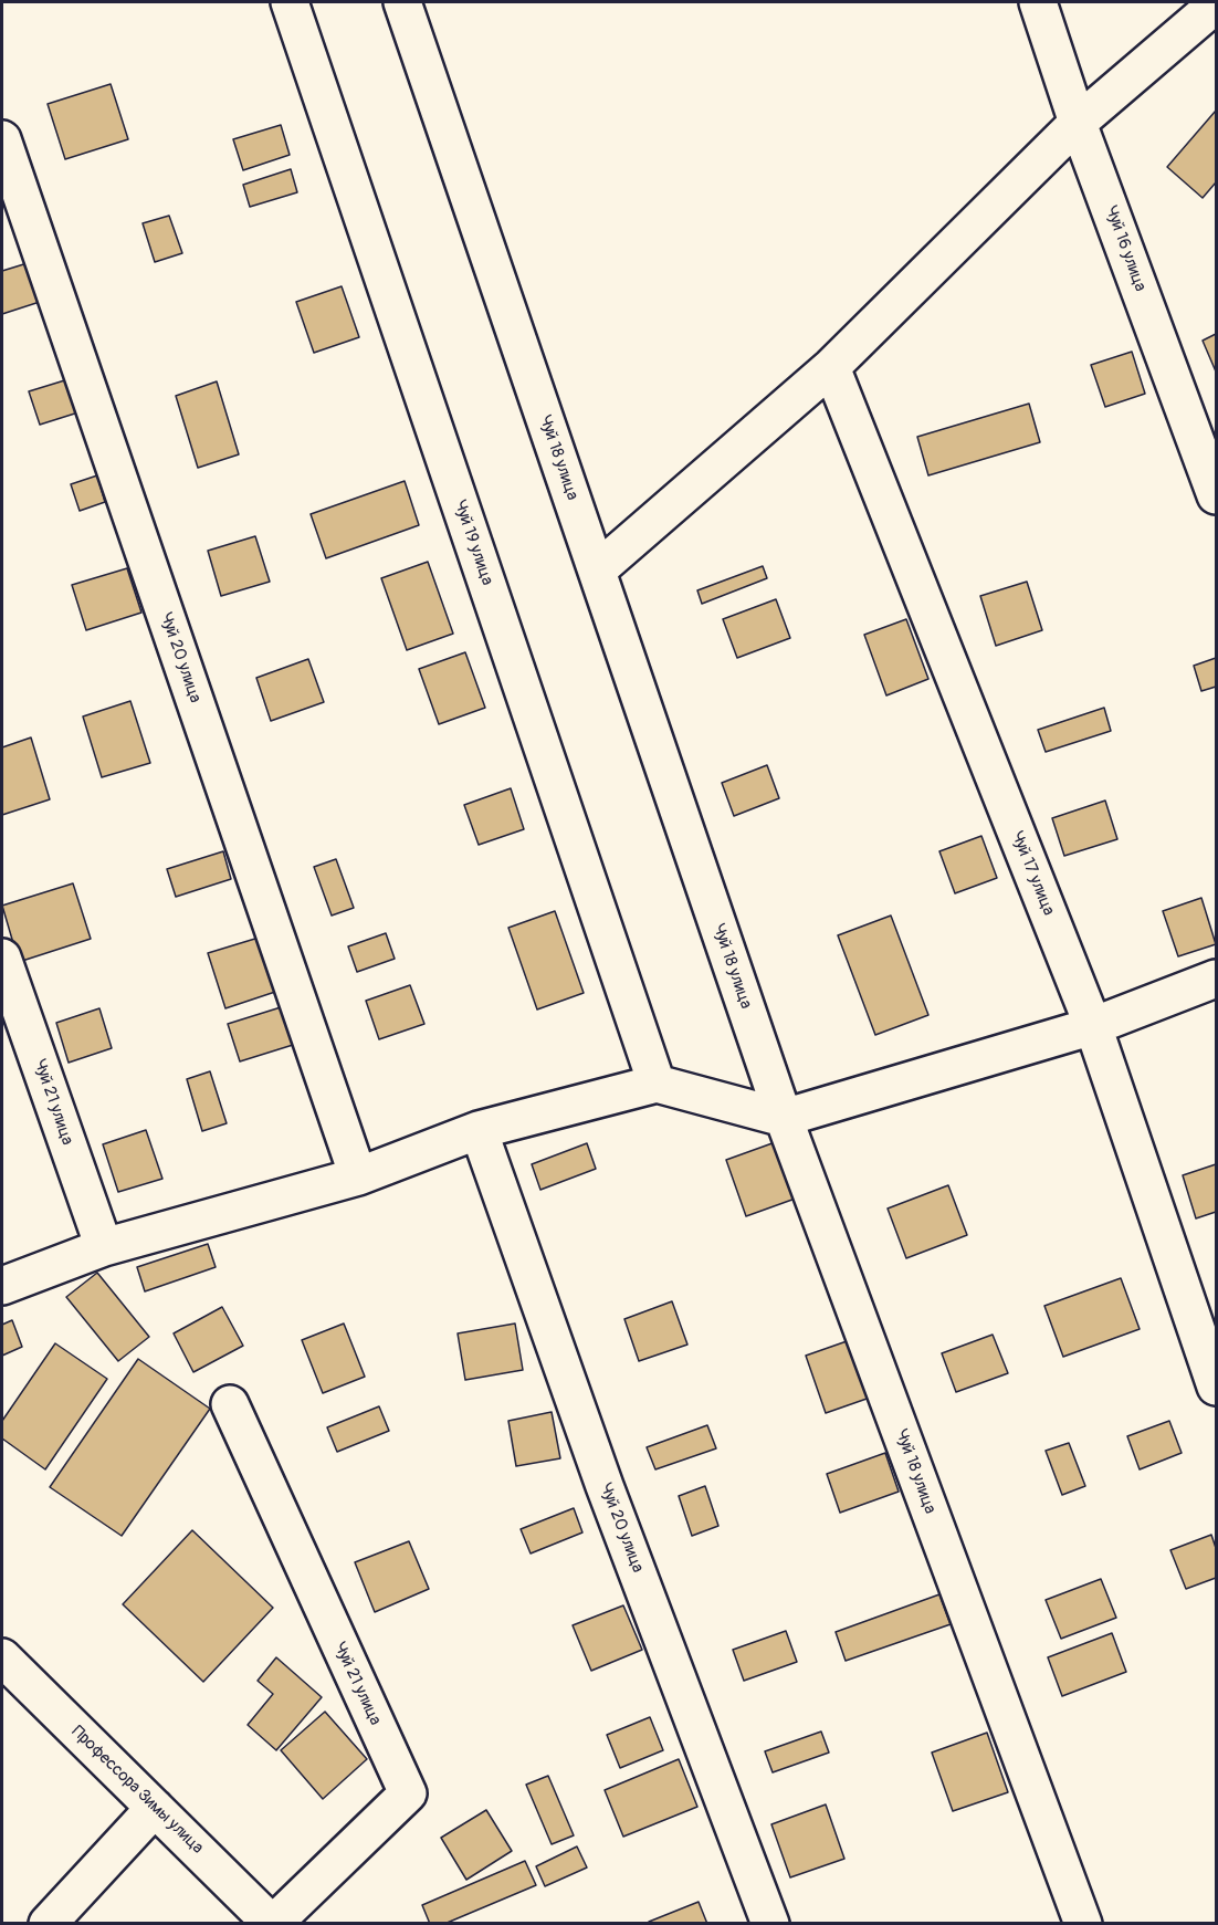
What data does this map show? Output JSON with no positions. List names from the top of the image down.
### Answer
{
  "streets": {
    "street": [
      "Чуй 16 улица",
      "Чуй 18 улица",
      "Чуй 19 улица",
      "Чуй 20 улица",
      "Чуй 17 улица",
      "Чуй 21 улица",
      "Профессора Зимы улица"
    ]
  },
  "crossings": [
    ["Чуй 21 улица", "Профессора Зимы улица"]
  ]
}
